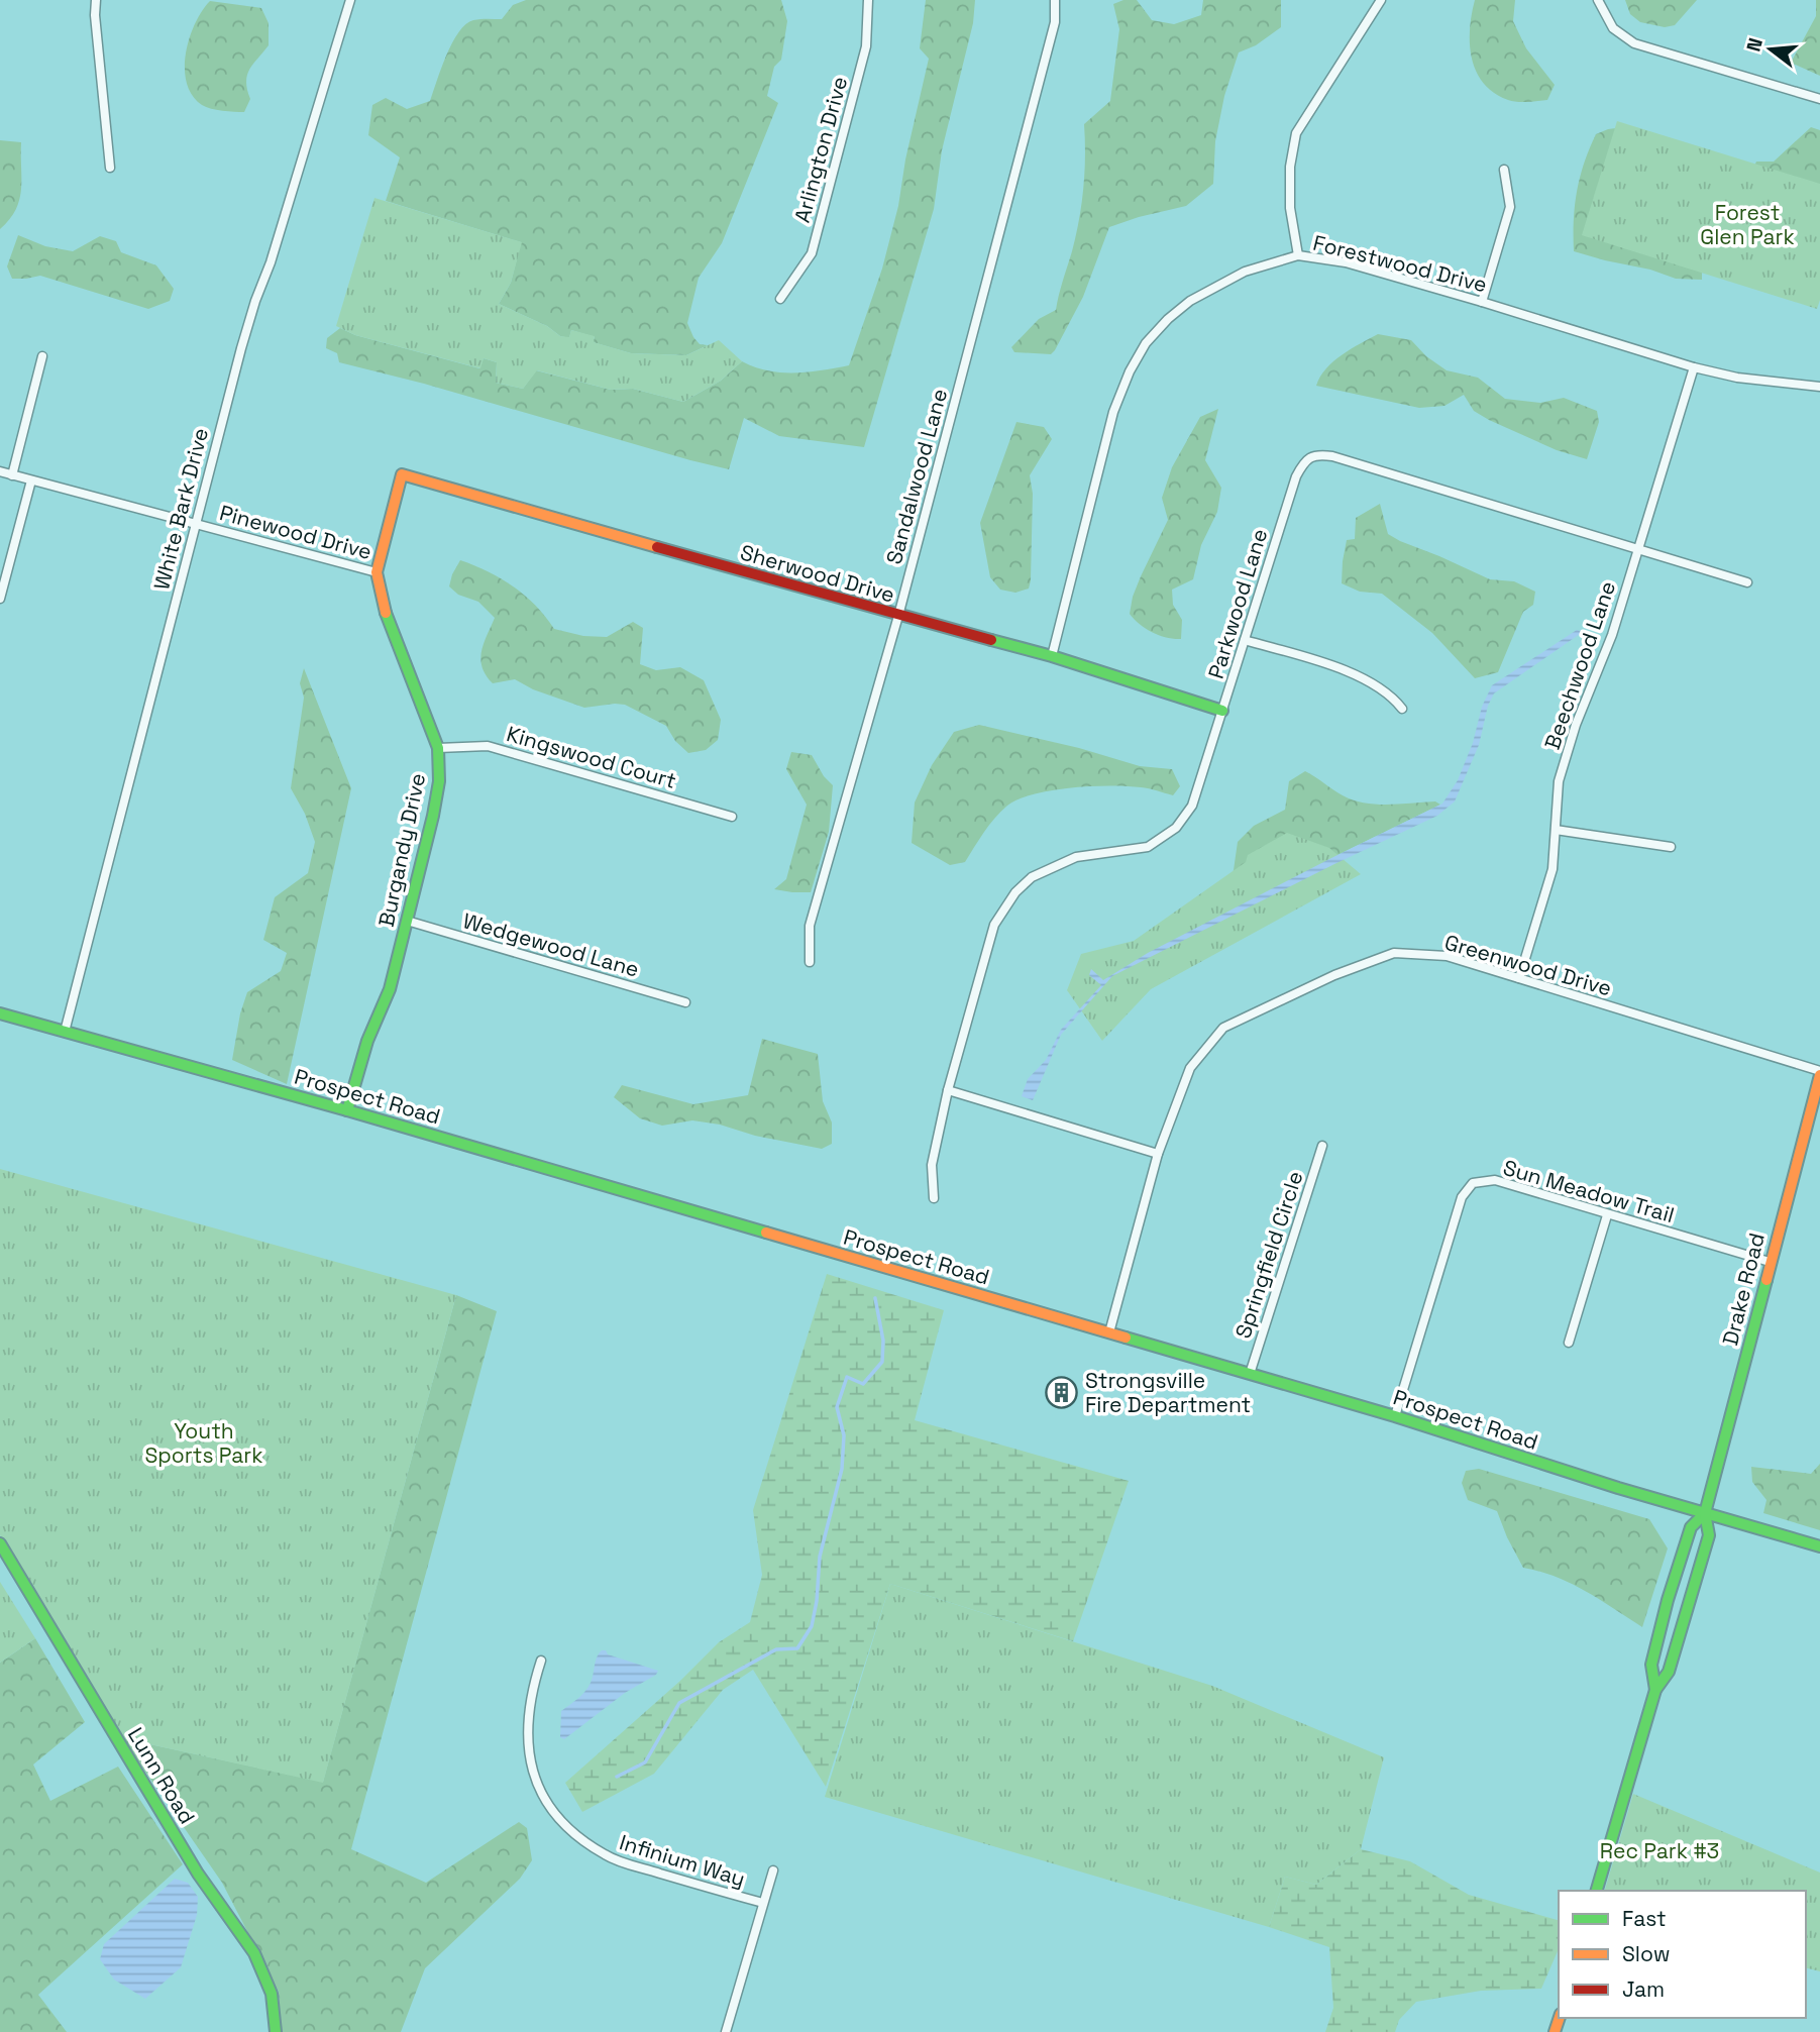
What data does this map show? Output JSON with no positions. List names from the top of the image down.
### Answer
{
  "streets": {
    "street": [
      "Arlington Drive",
      "Forestwood Drive",
      "Sandalwood Lane",
      "White Bark Drive",
      "Pinewood Drive",
      "Sherwood Drive",
      "Parkwood Lane",
      "Beechwood Lane",
      "Kingswood Court",
      "Burgandy Drive",
      "Wedgewood Lane",
      "Greenwood Drive",
      "Prospect Road",
      "Sun Meadow Trail",
      "Springfield Circle",
      "Drake Road",
      "Lunn Road",
      "Infinium Way"
    ]
  },
  "crossings": [
    ["Forestwood Drive", "Sherwood Drive"],
    ["Forestwood Drive", "Beechwood Lane"],
    ["Sandalwood Lane", "Sherwood Drive"],
    ["White Bark Drive", "Pinewood Drive"],
    ["White Bark Drive", "Prospect Road"],
    ["Pinewood Drive", "Burgandy Drive"],
    ["Sherwood Drive", "Parkwood Lane"],
    ["Sherwood Drive", "Burgandy Drive"],
    ["Parkwood Lane", "Beechwood Lane"],
    ["Beechwood Lane", "Greenwood Drive"],
    ["Kingswood Court", "Burgandy Drive"],
    ["Burgandy Drive", "Wedgewood Lane"],
    ["Burgandy Drive", "Prospect Road"],
    ["Greenwood Drive", "Prospect Road"],
    ["Greenwood Drive", "Drake Road"],
    ["Prospect Road", "Sun Meadow Trail"],
    ["Prospect Road", "Springfield Circle"],
    ["Prospect Road", "Drake Road"],
    ["Sun Meadow Trail", "Drake Road"]
  ],
  "parks": ["Forest Glen Park", "Youth Sports Park", "Rec Park #3"],
  "places": {
    "building": ["Strongsville Fire Department"]
  },
  "legend": ["Fast", "Slow", "Jam"],
  "north": "left"
}
